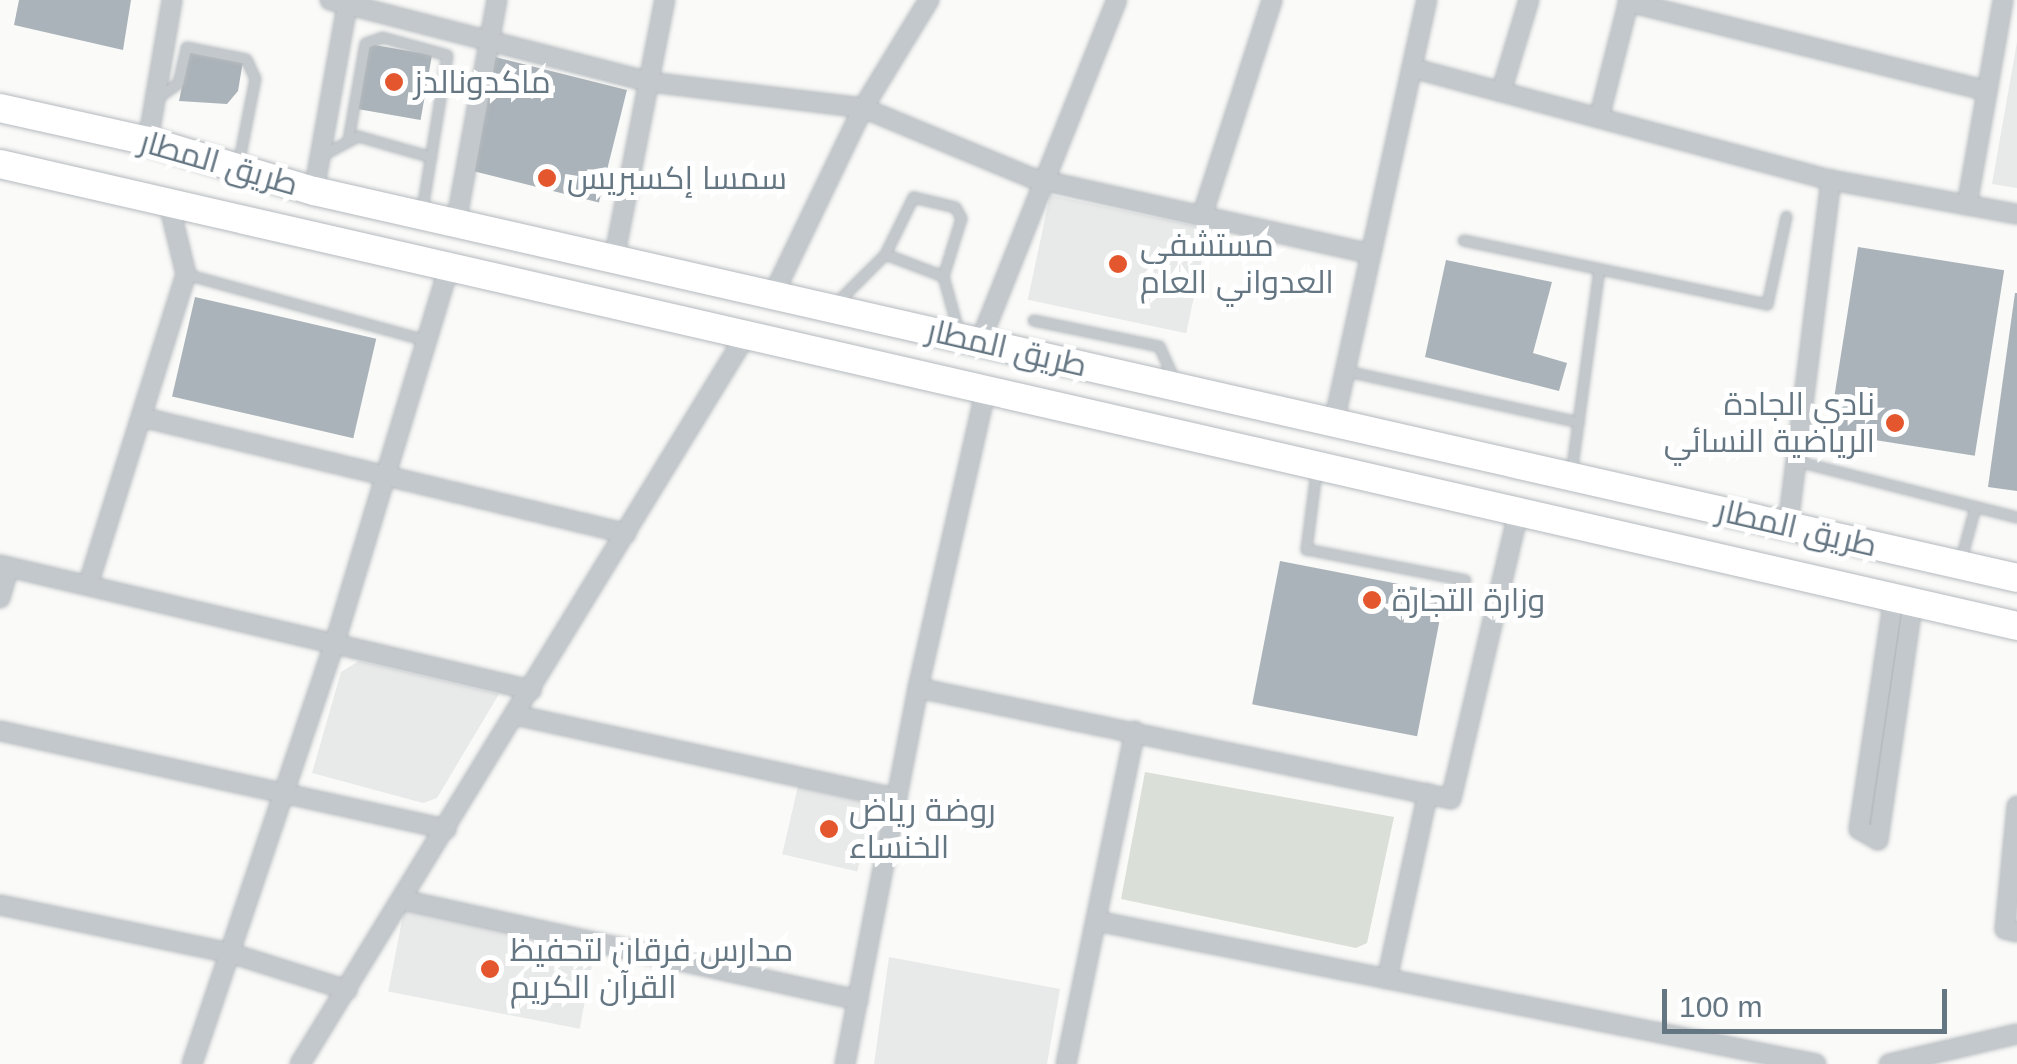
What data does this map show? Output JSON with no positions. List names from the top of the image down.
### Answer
{
  "streets": {
    "main road": ["طريق المطار"]
  },
  "places": [
    "ماكدونالدز",
    "سمسا إكسبريس",
    "مستشفى العدواني العام",
    "نادي الجادة الرياضية النسائي",
    "وزارة التجارة",
    "روضة رياض الخنساء",
    "مدارس فرقان لتحفيظ القرآن الكريم"
  ],
  "scale_bar": "100 m"
}
